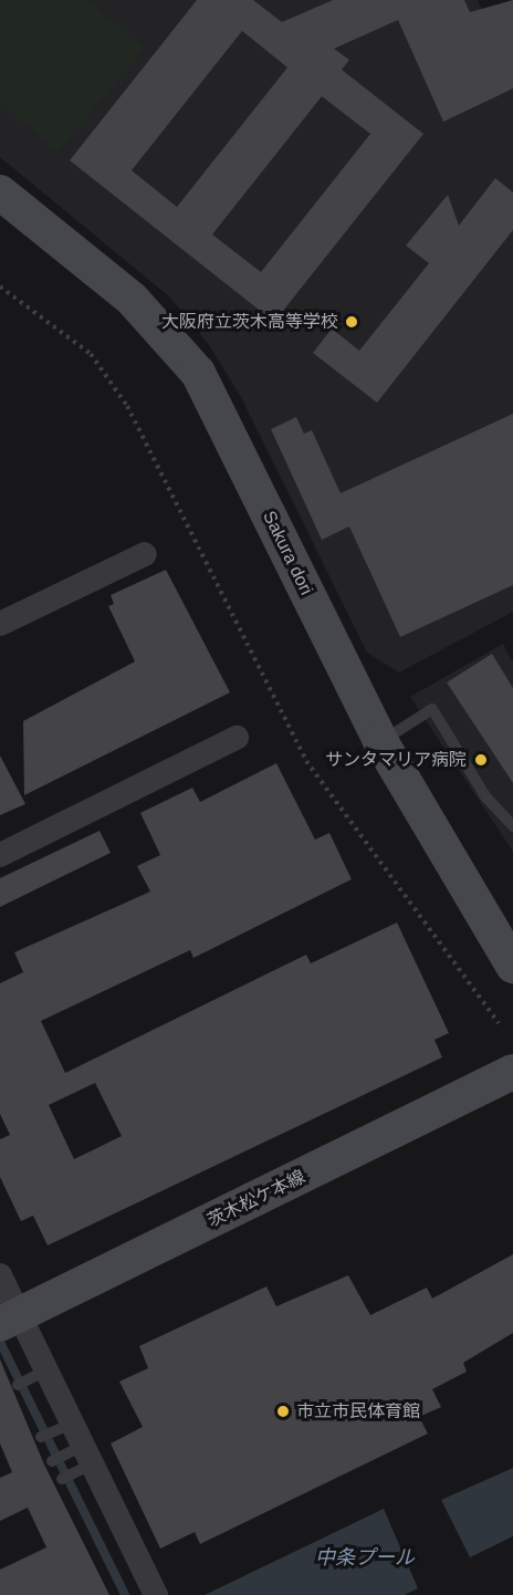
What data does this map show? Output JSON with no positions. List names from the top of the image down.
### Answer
{
  "streets": {
    "street": ["Sakura dori", "茨木松ケ本線"]
  },
  "water": ["中条プール"],
  "places": ["大阪府立茨木高等学校", "サンタマリア病院", "市立市民体育館"]
}
